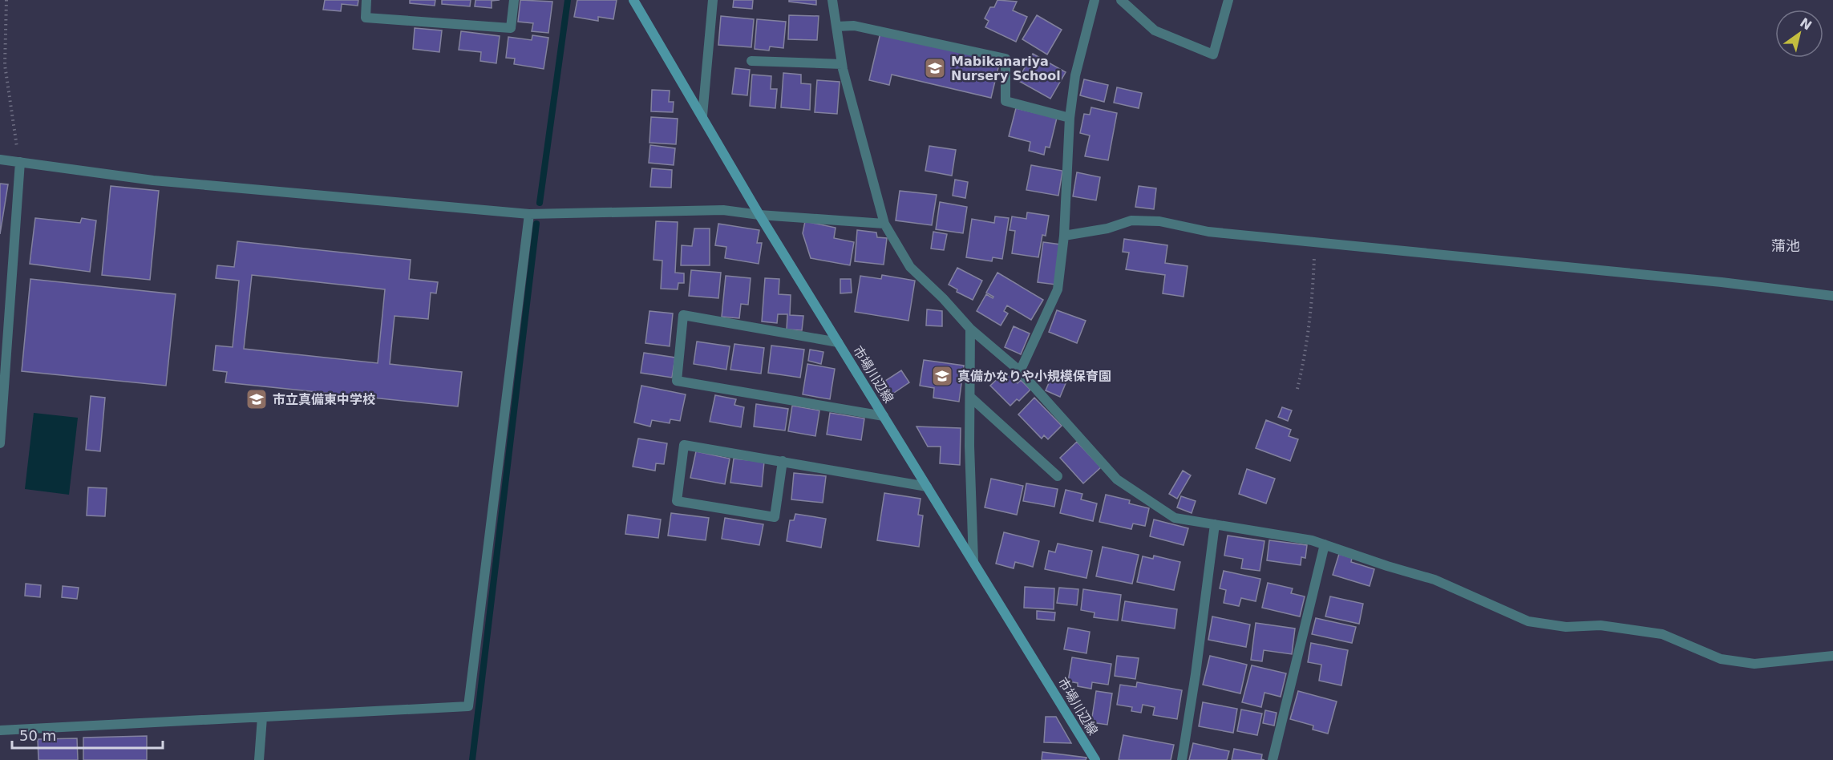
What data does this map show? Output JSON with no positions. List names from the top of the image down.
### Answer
{
  "streets": {
    "main road": ["市場川辺線"]
  },
  "districts": ["蒲池"],
  "places": {
    "school or university": ["Mabikanariya Nursery School", "真備かなりや小規模保育園", "市立真備東中学校"]
  },
  "scale_bar": "50 m",
  "north": "top right"
}
